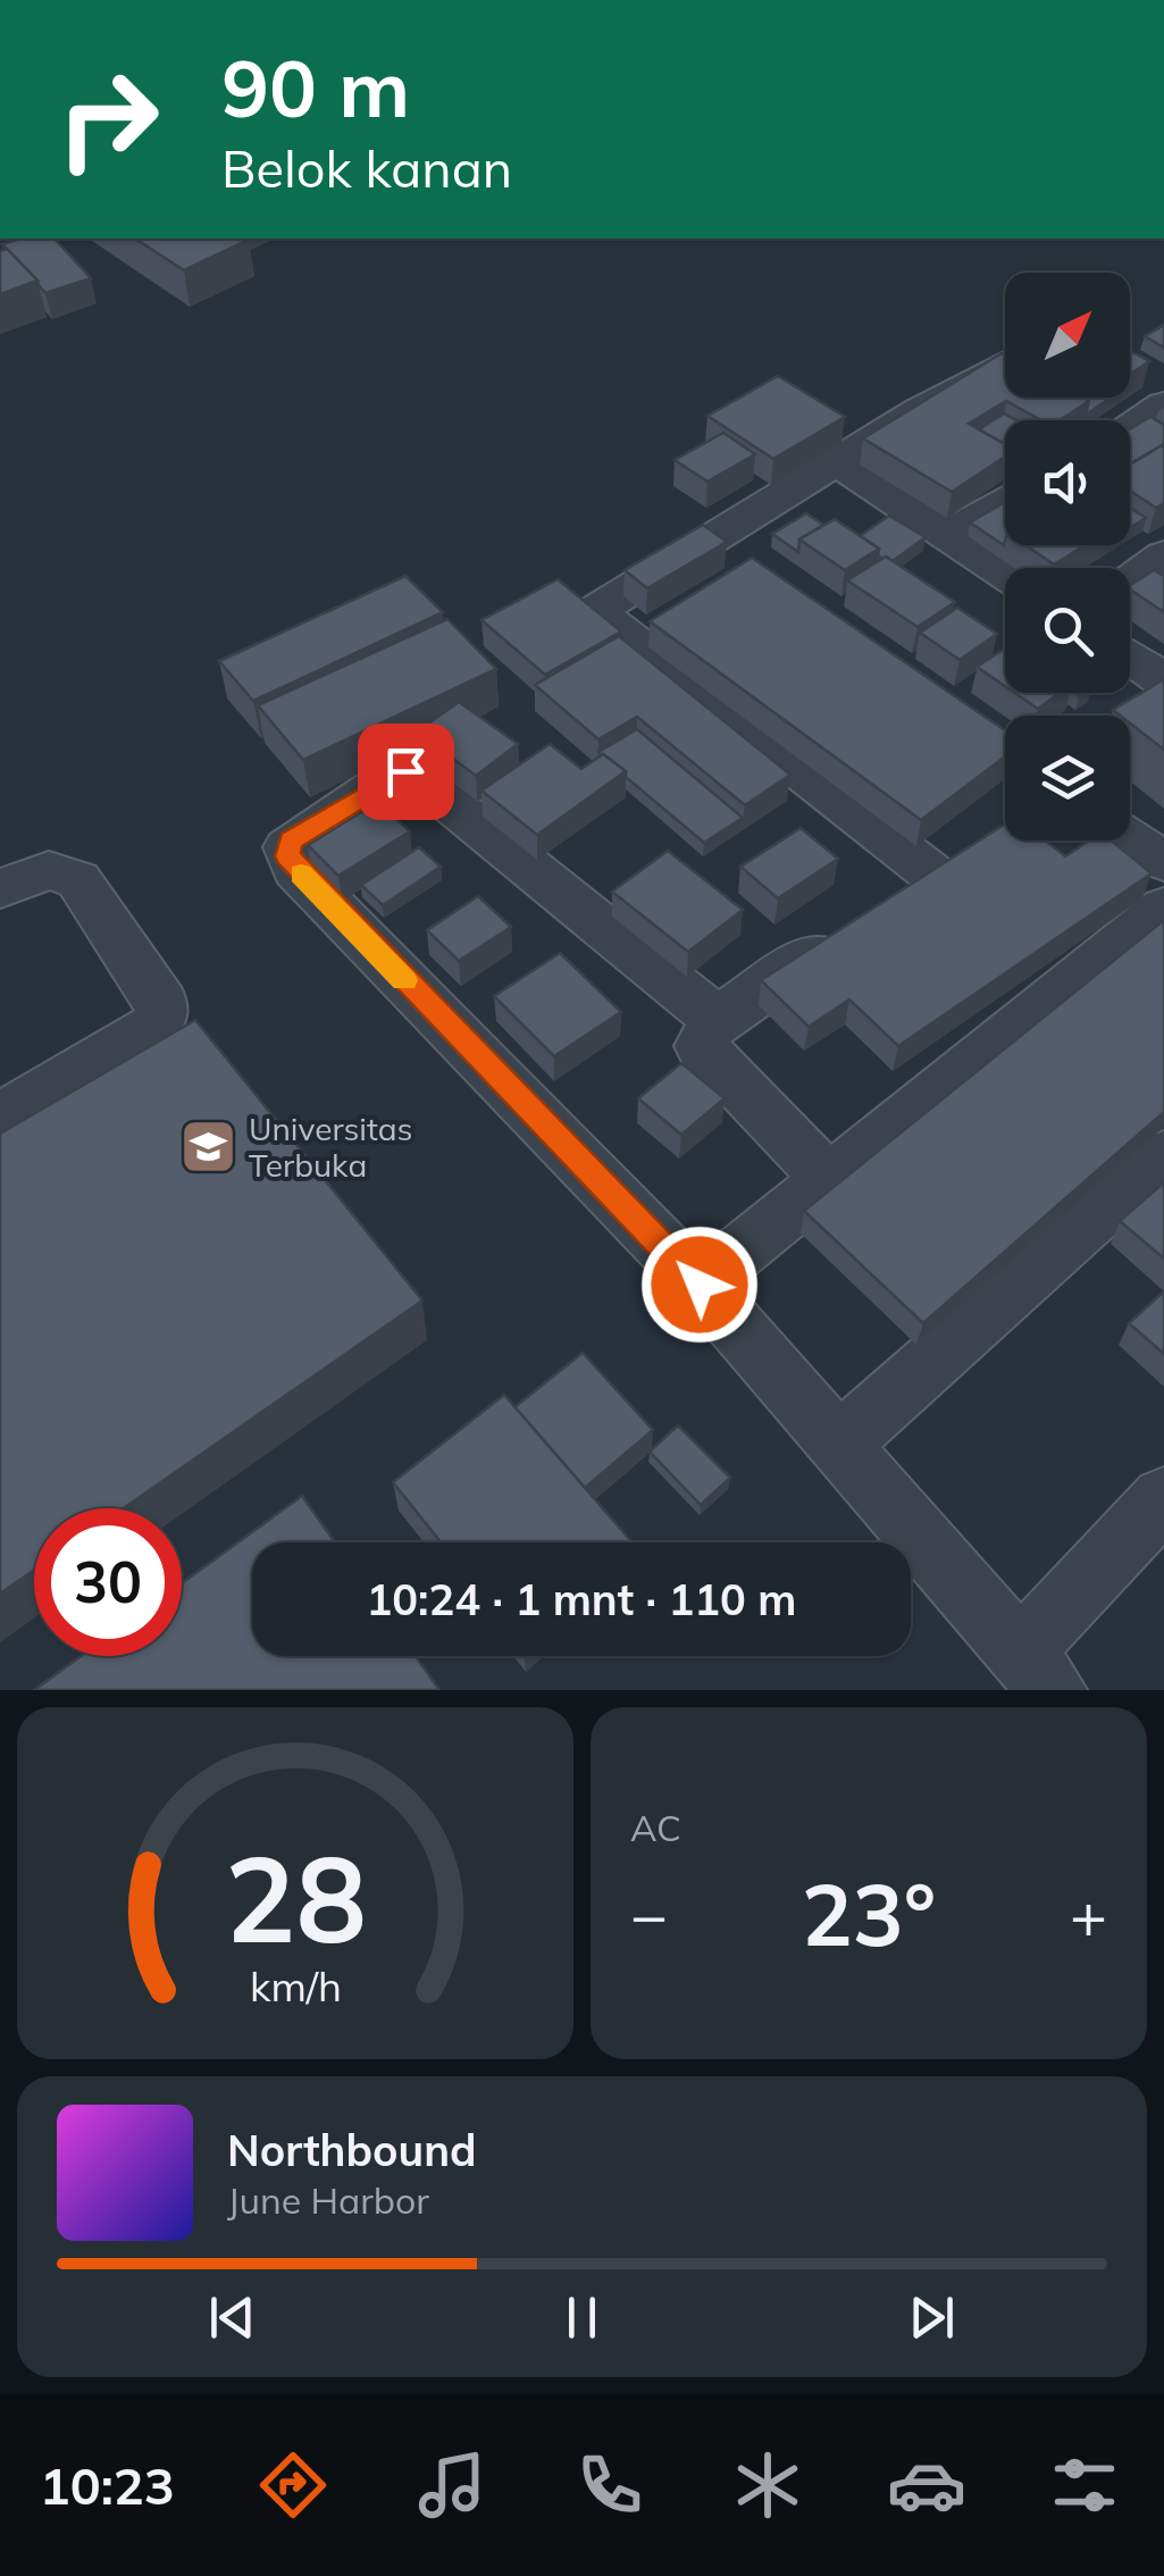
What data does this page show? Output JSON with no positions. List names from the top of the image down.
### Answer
{
  "places": {
    "school or university": ["Universitas Terbuka"]
  },
  "north": "top right",
  "page": {
    "turn": ["90 m", "Belok kanan"],
    "limit": "30",
    "trip": "10:24 · 1 mnt · 110 m",
    "tile": "AC",
    "heat": ["−", "23°", "+"],
    "song": ["Northbound", "June Harbor"],
    "tabs": "10:23",
    "gauge": ["28", "km/h"]
  }
}
